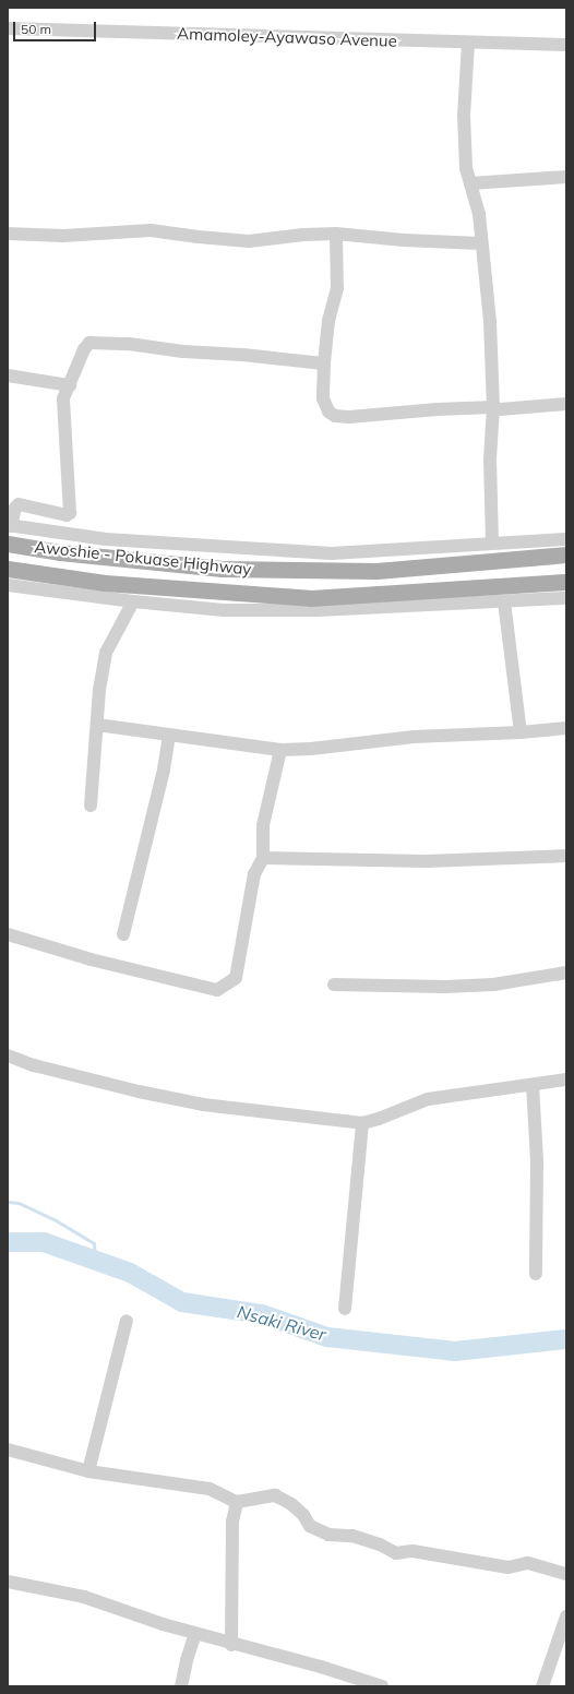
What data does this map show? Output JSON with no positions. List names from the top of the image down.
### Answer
{
  "streets": {
    "main road": ["Awoshie - Pokuase Highway"],
    "street": ["Amamoley-Ayawaso Avenue"]
  },
  "water": ["Nsaki River"],
  "scale_bar": "50 m"
}
